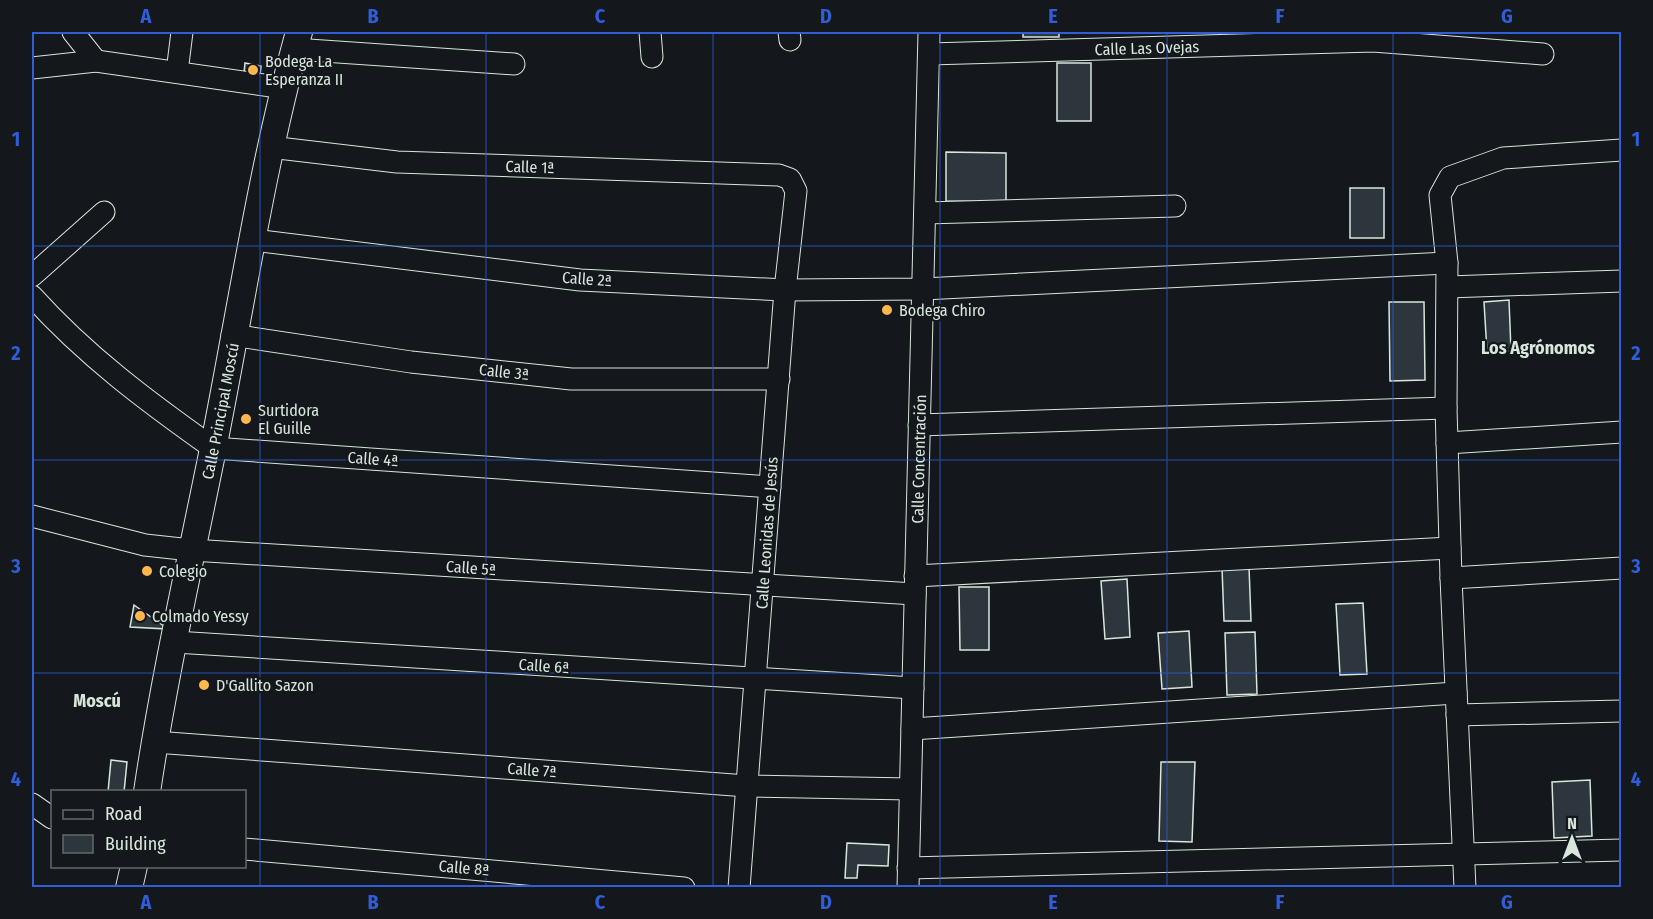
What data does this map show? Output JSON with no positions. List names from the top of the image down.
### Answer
{
  "streets": {
    "street": [
      "Calle Las Ovejas",
      "Calle 1ª",
      "Calle 2ª",
      "Calle 3ª",
      "Calle Principal Moscú",
      "Calle 4ª",
      "Calle Concentración",
      "Calle Leonidas de Jesús",
      "Calle 5ª",
      "Calle 6ª",
      "Calle 7ª",
      "Calle 8ª"
    ]
  },
  "crossings": [
    ["Calle Las Ovejas", "Calle Concentración"],
    ["Calle 1ª", "Calle Principal Moscú"],
    ["Calle 1ª", "Calle Leonidas de Jesús"],
    ["Calle 2ª", "Calle Principal Moscú"],
    ["Calle 2ª", "Calle Concentración"],
    ["Calle 2ª", "Calle Leonidas de Jesús"],
    ["Calle 3ª", "Calle Principal Moscú"],
    ["Calle 3ª", "Calle Leonidas de Jesús"],
    ["Calle Principal Moscú", "Calle 4ª"],
    ["Calle Principal Moscú", "Calle 5ª"],
    ["Calle Principal Moscú", "Calle 6ª"],
    ["Calle Principal Moscú", "Calle 7ª"],
    ["Calle 4ª", "Calle Leonidas de Jesús"],
    ["Calle Concentración", "Calle 5ª"],
    ["Calle Concentración", "Calle 6ª"],
    ["Calle Concentración", "Calle 7ª"],
    ["Calle Leonidas de Jesús", "Calle 5ª"],
    ["Calle Leonidas de Jesús", "Calle 6ª"],
    ["Calle Leonidas de Jesús", "Calle 7ª"]
  ],
  "districts": ["Los Agrónomos", "Moscú"],
  "places": [
    "Bodega La Esperanza II",
    "Bodega Chiro",
    "Surtidora El Guille",
    "Colegio",
    "Colmado Yessy",
    "D'Gallito Sazon"
  ],
  "legend": ["Road", "Building"],
  "north": "top",
  "grid": {
    "columns": [
      "A",
      "B",
      "C",
      "D",
      "E",
      "F",
      "G"
    ],
    "rows": [
      "1",
      "2",
      "3",
      "4"
    ]
  }
}
